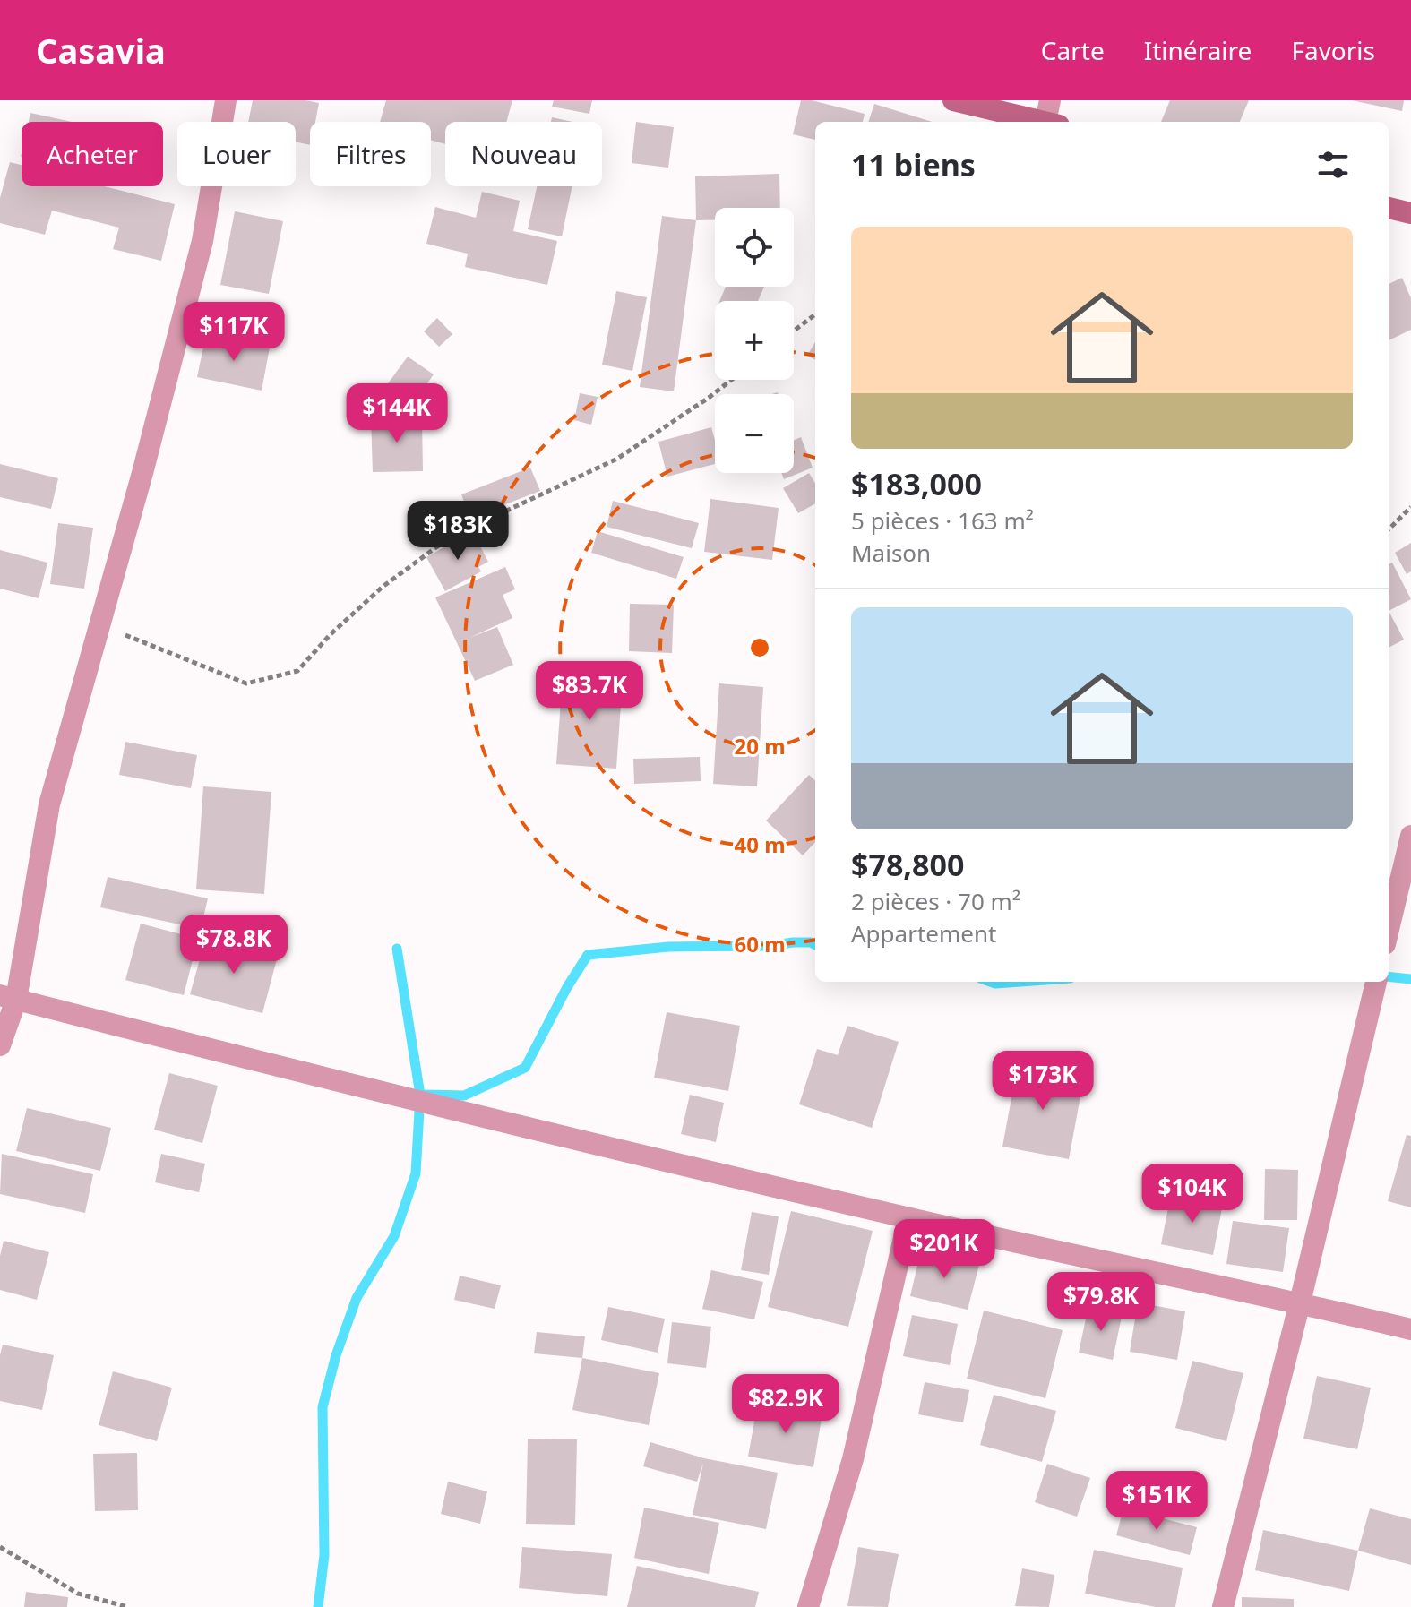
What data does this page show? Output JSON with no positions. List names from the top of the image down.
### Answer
{
  "page": {
    "header": "Casavia",
    "nav": ["Carte", "Itinéraire", "Favoris"],
    "chip": [
      "Acheter",
      "Louer",
      "Filtres",
      "Nouveau"
    ],
    "heading": "11 biens",
    "map_buttons": ["+", "−"],
    "list": [
      {
        "name": "$183,000",
        "note": "5 pièces · 163 m² · Maison"
      },
      {
        "name": "$78,800",
        "note": "2 pièces · 70 m² · Appartement"
      }
    ],
    "price": [
      "$117K",
      "$144K",
      "$183K",
      "$83.7K",
      "$78.8K",
      "$173K",
      "$104K",
      "$201K",
      "$79.8K",
      "$82.9K",
      "$151K"
    ]
  },
  "rings": ["20 m", "40 m", "60 m"]
}
